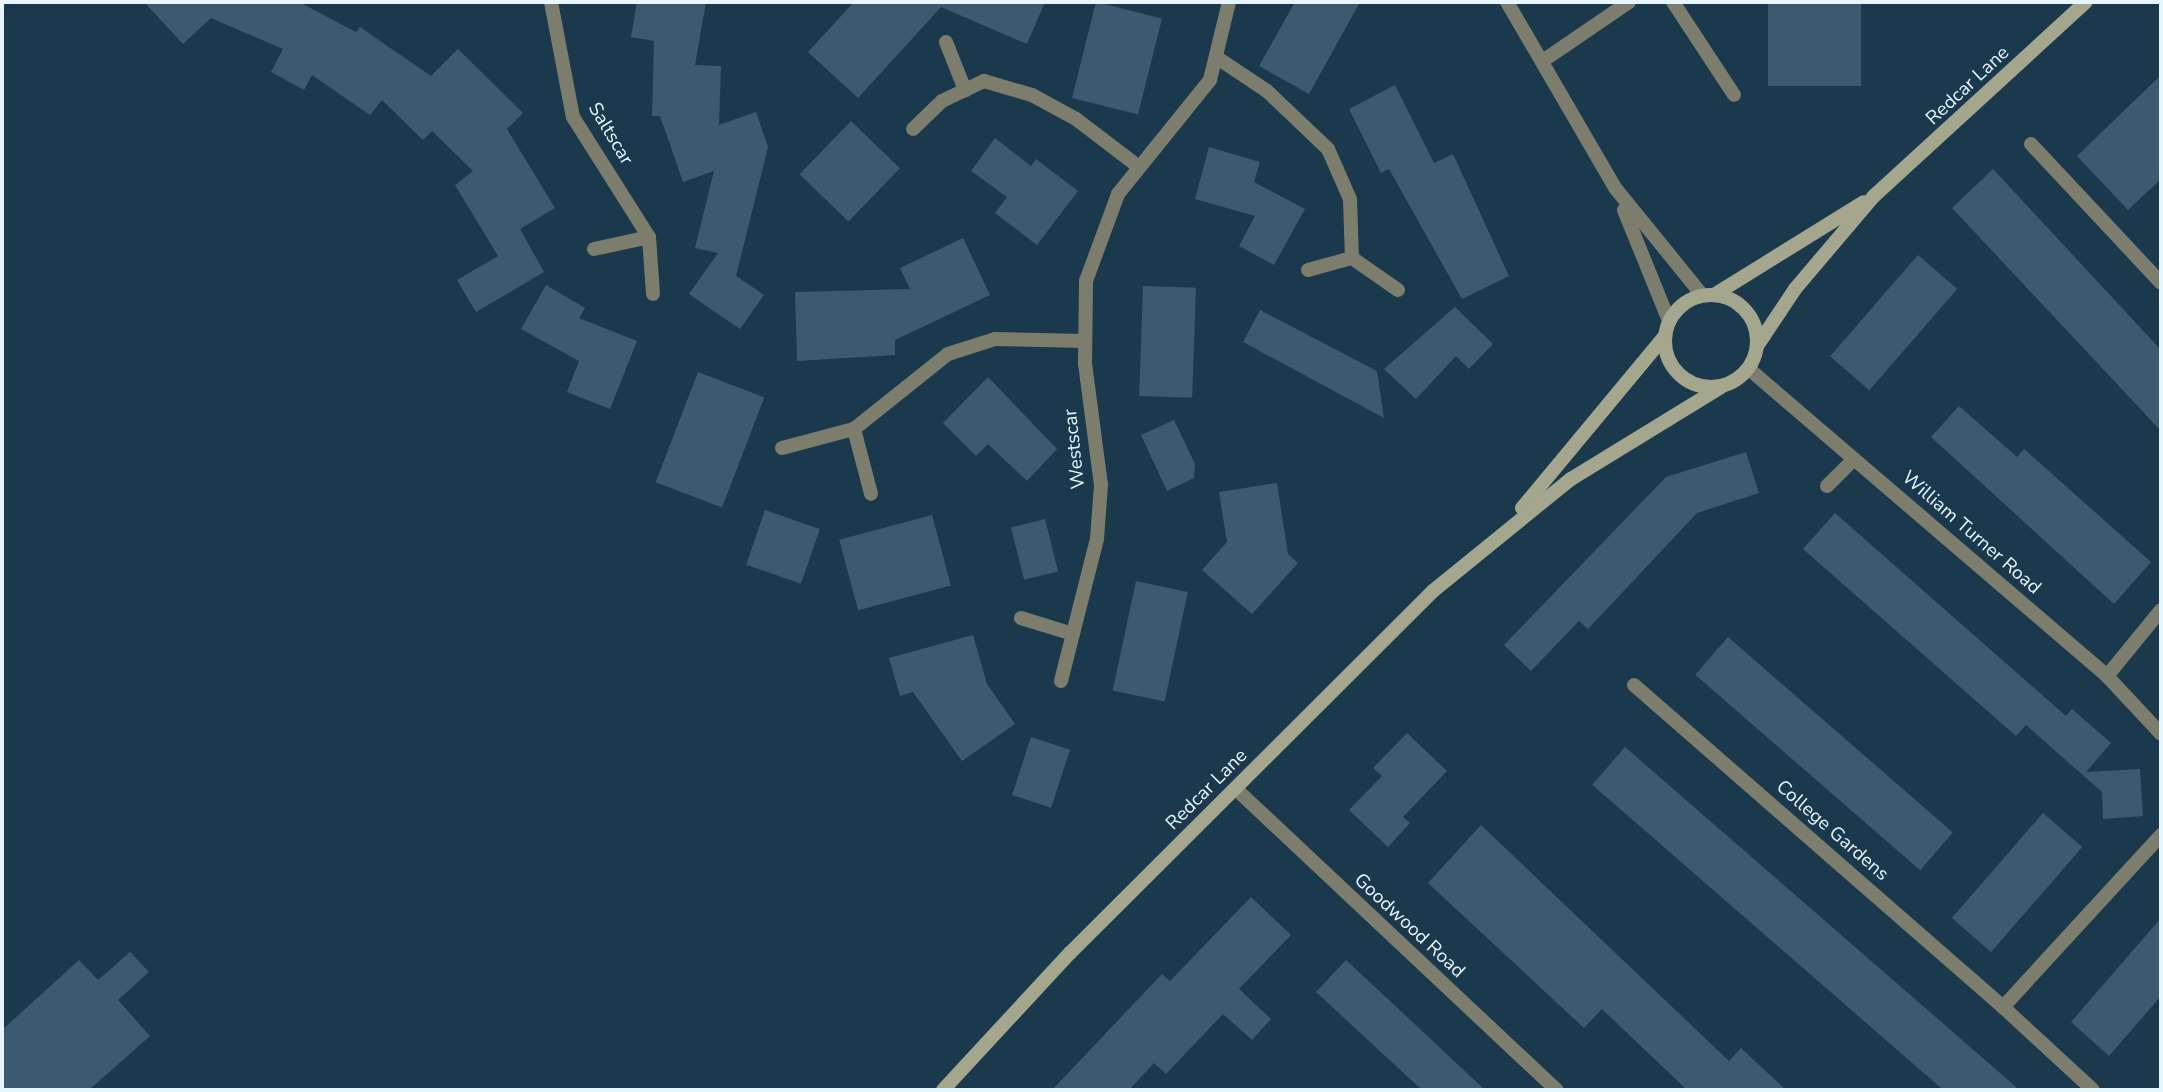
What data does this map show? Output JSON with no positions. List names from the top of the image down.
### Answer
{
  "streets": {
    "main road": ["Redcar Lane"],
    "street": [
      "Saltscar",
      "Westscar",
      "William Turner Road",
      "College Gardens",
      "Goodwood Road"
    ]
  },
  "crossings": [
    ["Redcar Lane", "William Turner Road"],
    ["Redcar Lane", "Goodwood Road"]
  ]
}
